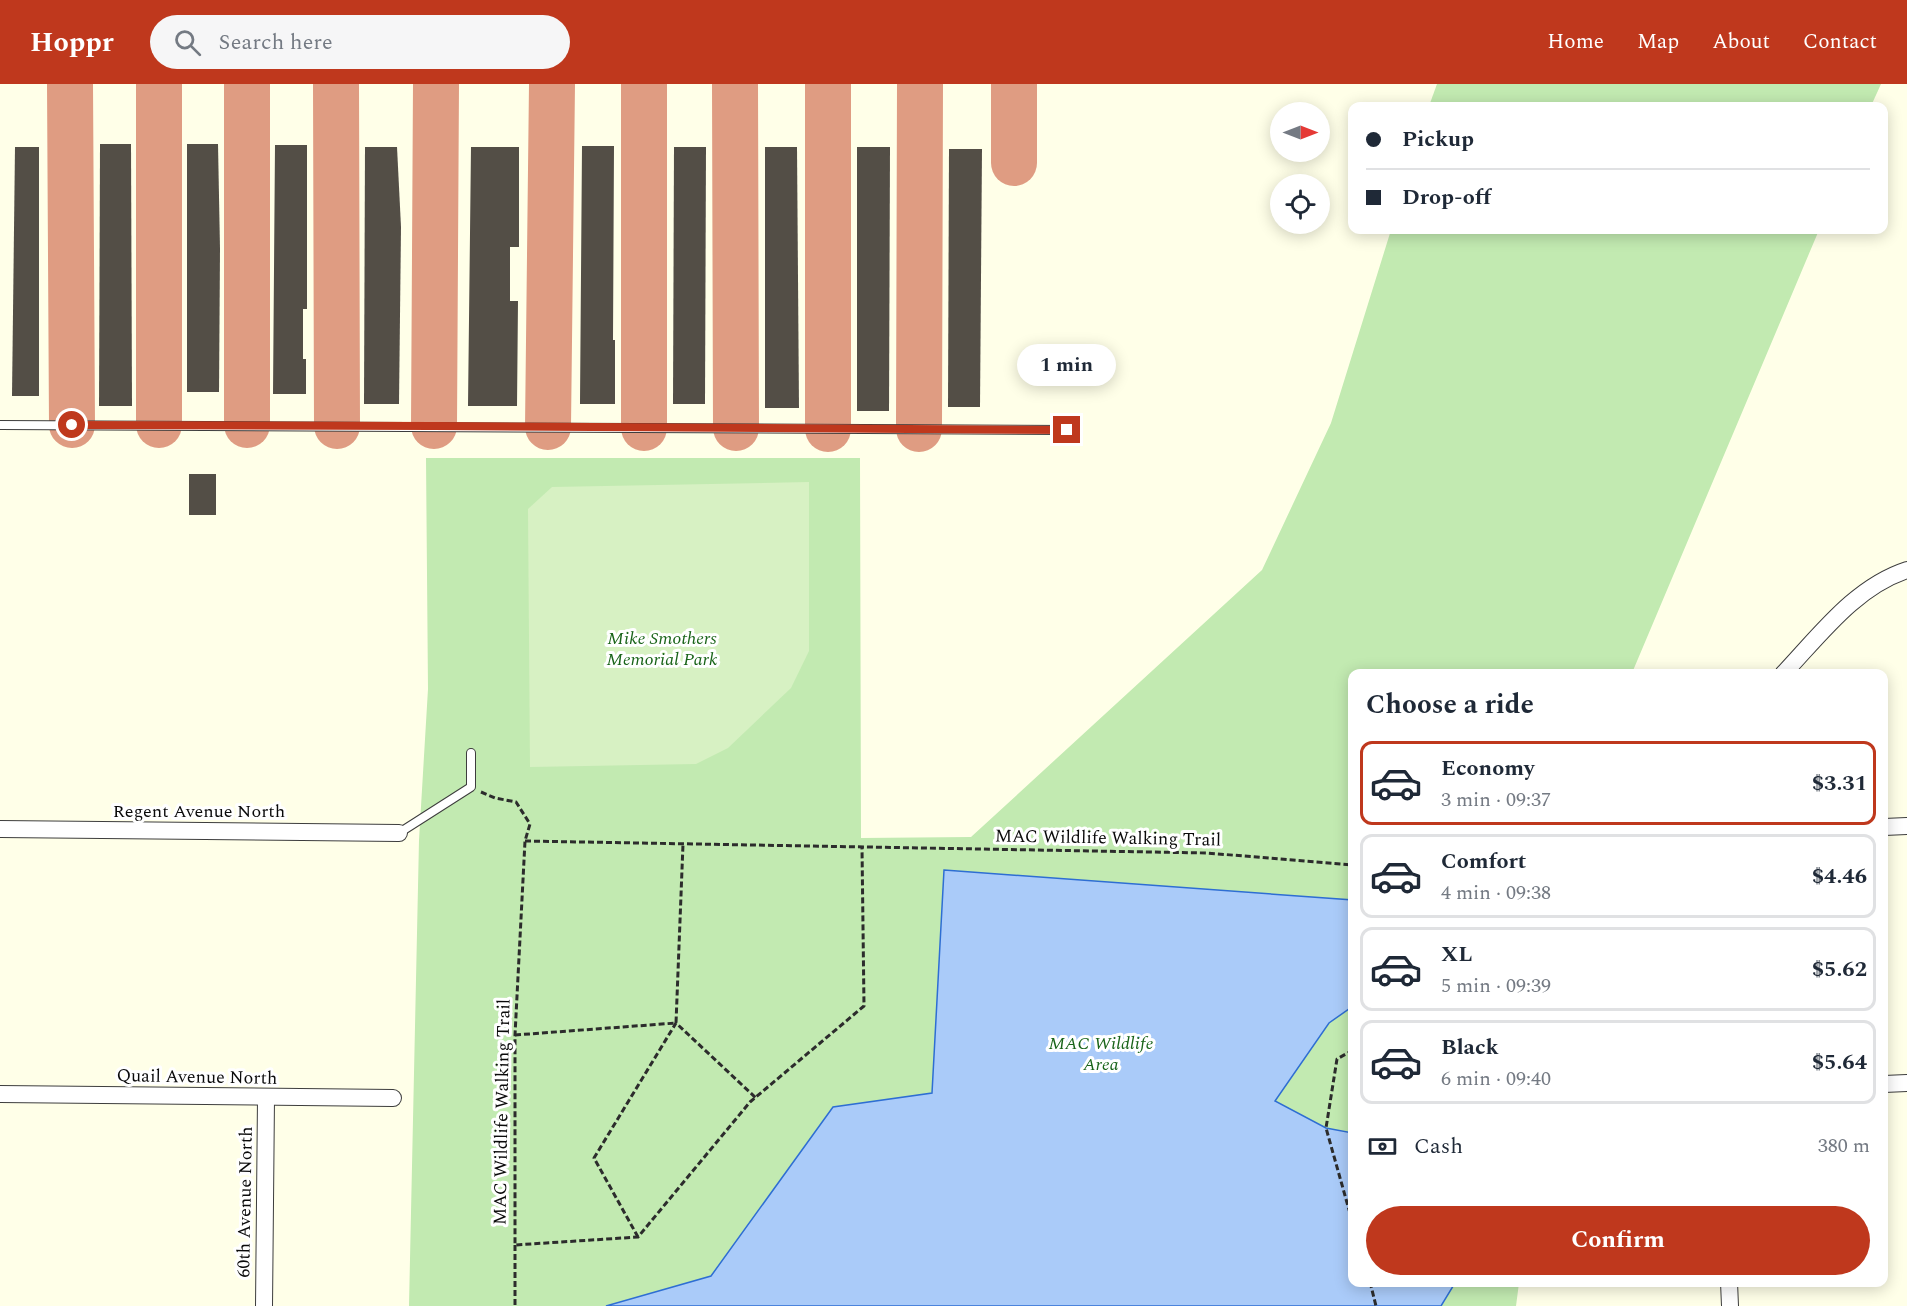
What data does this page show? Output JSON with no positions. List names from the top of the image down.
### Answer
{
  "streets": {
    "street": ["Regent Avenue North", "Quail Avenue North", "60th Avenue North"],
    "path": ["MAC Wildlife Walking Trail"]
  },
  "crossings": [
    ["Quail Avenue North", "60th Avenue North"]
  ],
  "parks": ["Mike Smothers Memorial Park", "MAC Wildlife Area"],
  "north": "right",
  "page": {
    "header": "Hoppr",
    "search": "Search here",
    "nav": [
      "Home",
      "Map",
      "About",
      "Contact"
    ],
    "banner": ["Pickup", "Drop-off"],
    "bubble": "1 min",
    "heading": "Choose a ride",
    "list": [
      {
        "name": "Economy",
        "note": "3 min · 09:37",
        "value": "$3.31"
      },
      {
        "name": "Comfort",
        "note": "4 min · 09:38",
        "value": "$4.46"
      },
      {
        "name": "XL",
        "note": "5 min · 09:39",
        "value": "$5.62"
      },
      {
        "name": "Black",
        "note": "6 min · 09:40",
        "value": "$5.64"
      }
    ],
    "pay": ["Cash", "380 m"],
    "buttons": "Confirm"
  }
}
